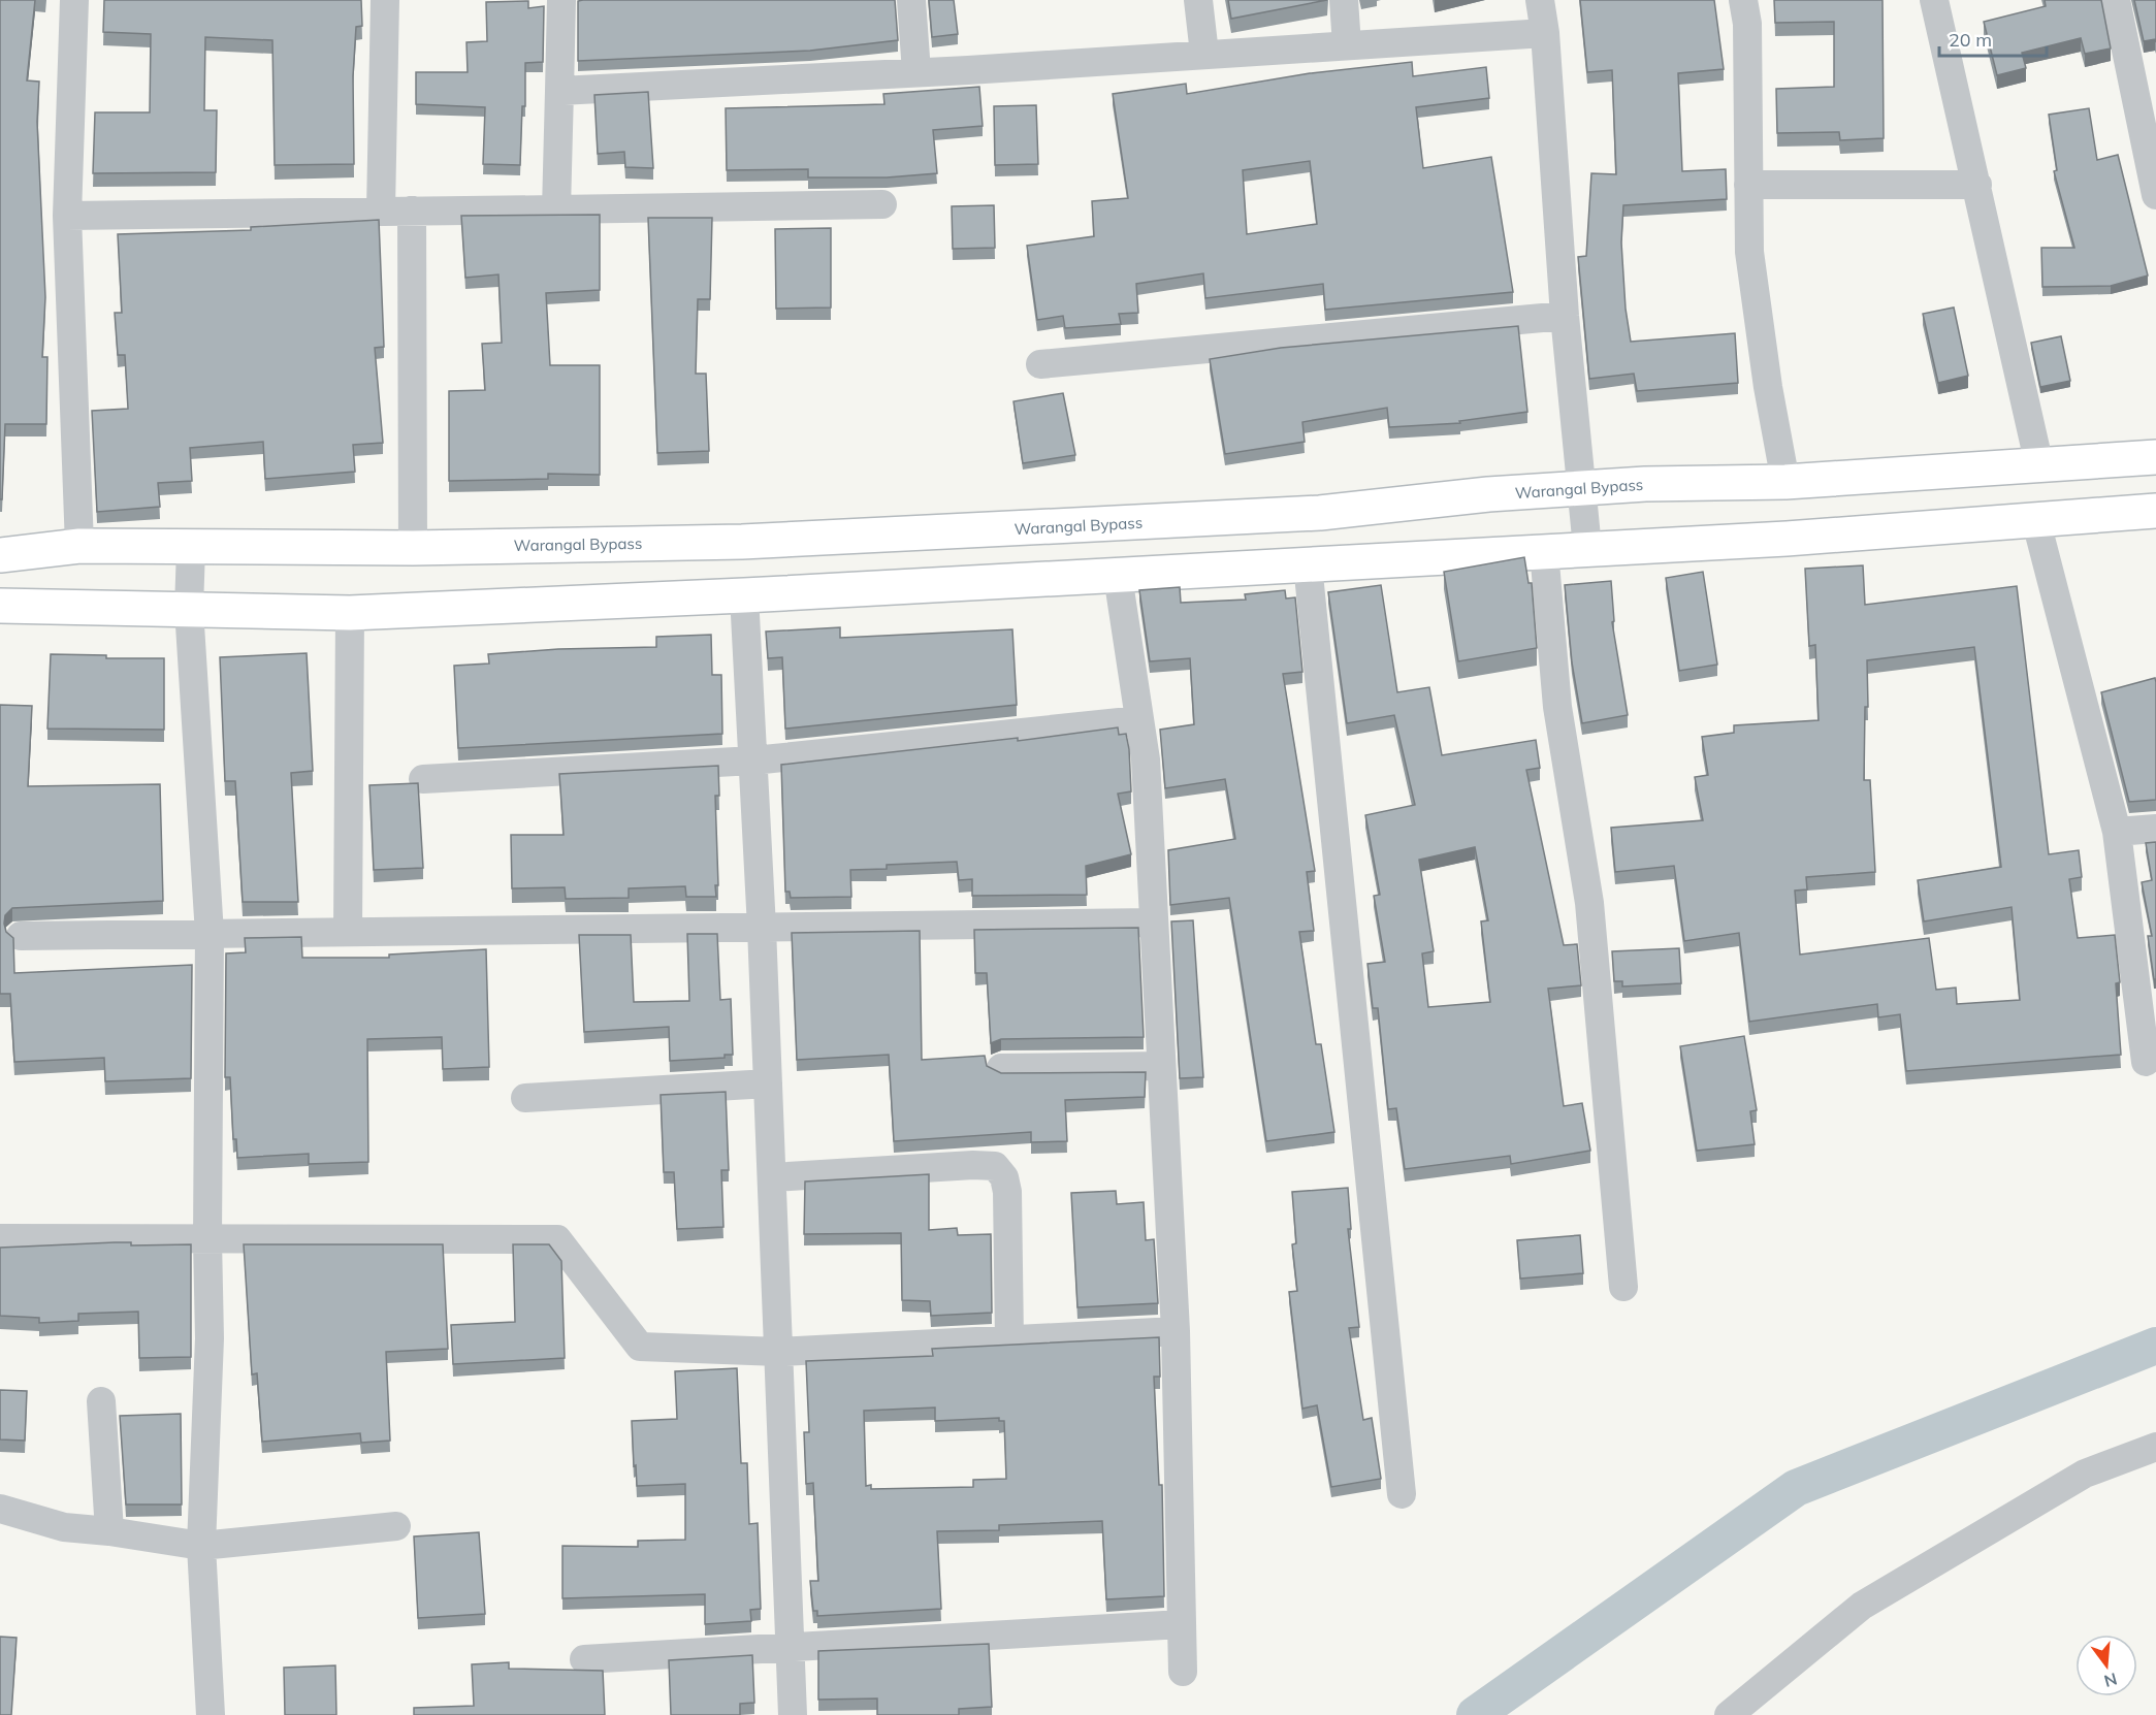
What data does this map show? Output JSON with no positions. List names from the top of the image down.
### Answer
{
  "streets": {
    "main road": ["Warangal Bypass"]
  },
  "scale_bar": "20 m",
  "north": "bottom"
}
